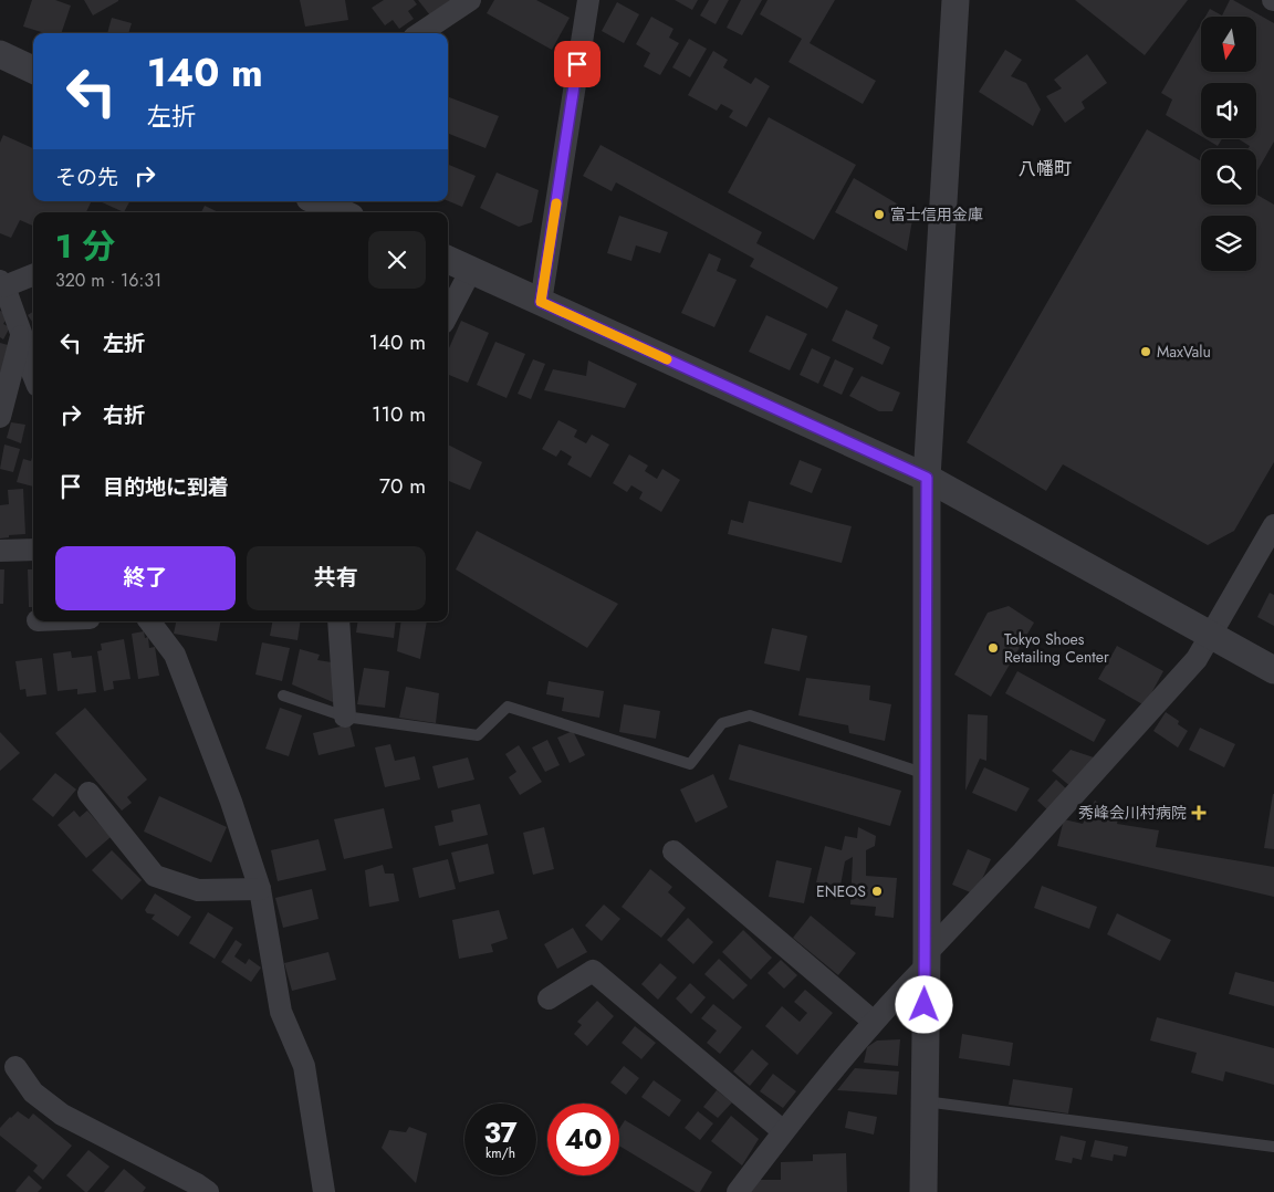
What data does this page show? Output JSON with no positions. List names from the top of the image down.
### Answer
{
  "districts": ["八幡町"],
  "places": {
    "other": [
      "富士信用金庫",
      "MaxValu",
      "Tokyo Shoes Retailing Center",
      "ENEOS"
    ],
    "health": ["秀峰会川村病院"]
  },
  "north": "bottom",
  "page": {
    "turn": ["140 m", "左折"],
    "then": "その先",
    "heading": ["1 分", "320 m · 16:31"],
    "list": [
      {
        "name": "左折",
        "value": "140 m"
      },
      {
        "name": "右折",
        "value": "110 m"
      },
      {
        "name": "目的地に到着",
        "value": "70 m"
      }
    ],
    "buttons": ["終了", "共有"],
    "speed": "37 km/h",
    "limit": "40"
  }
}
